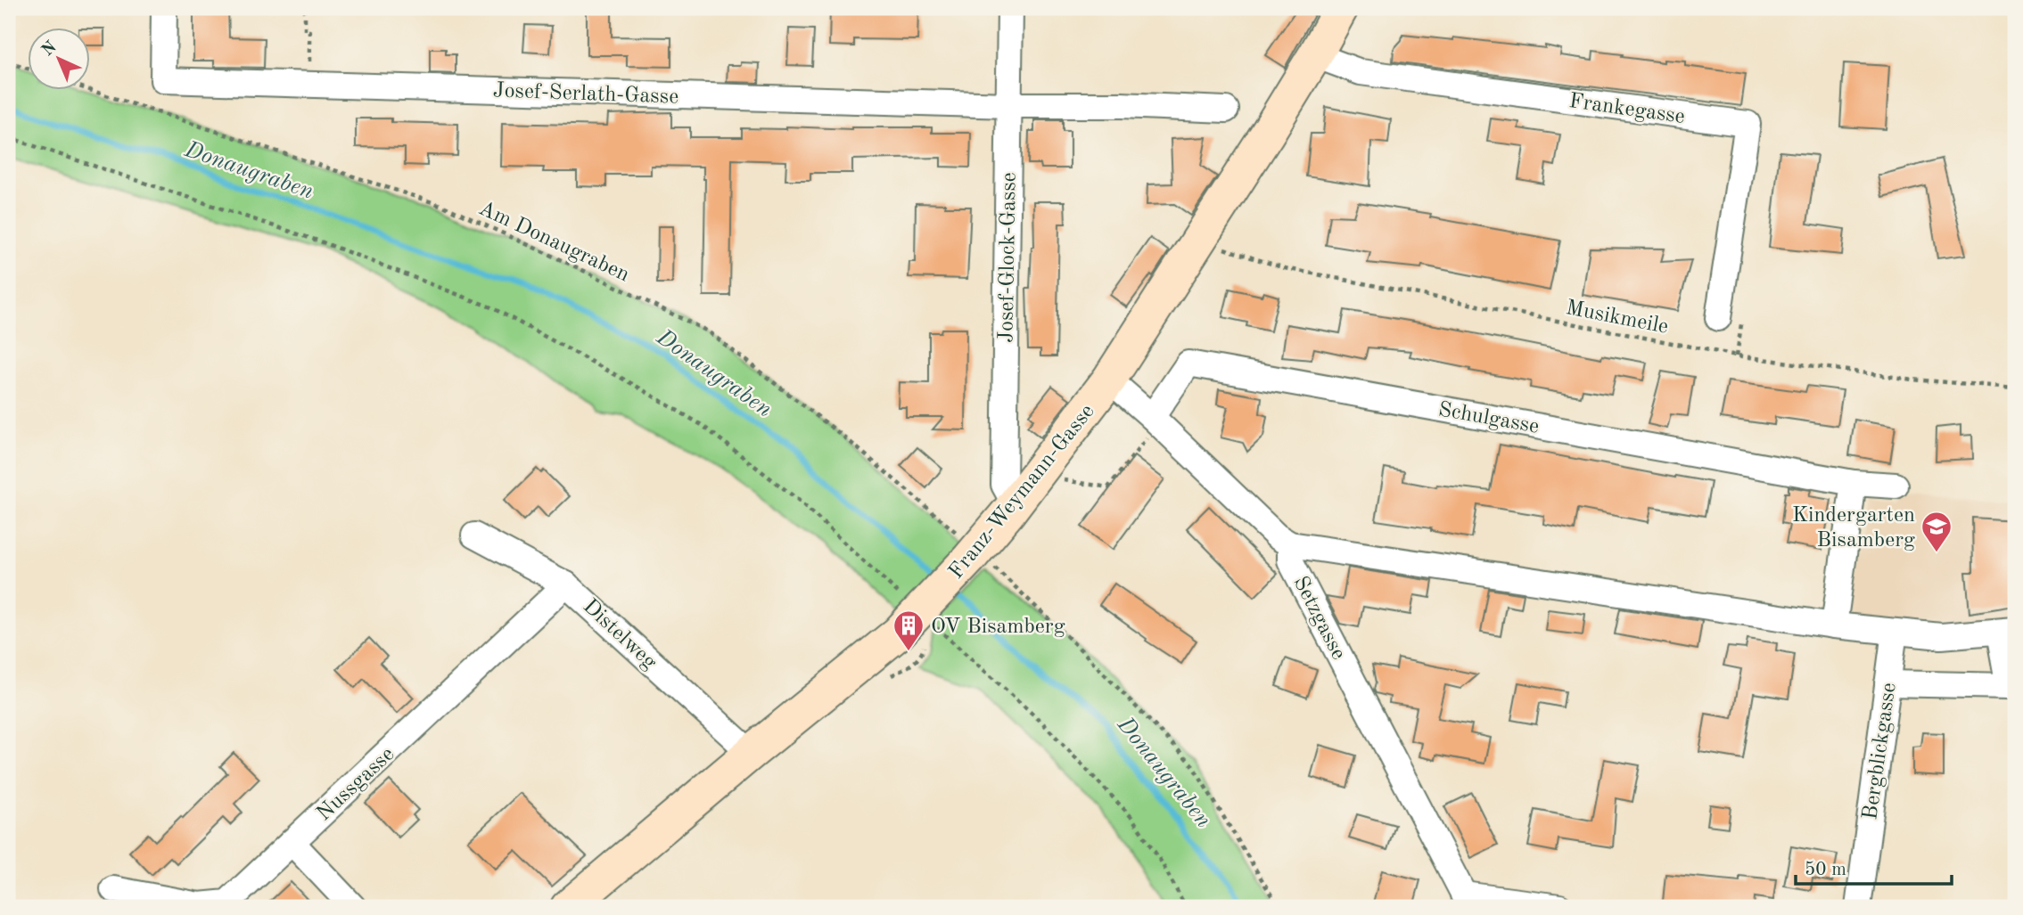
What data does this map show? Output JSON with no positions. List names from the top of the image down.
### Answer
{
  "streets": {
    "street": [
      "Josef-Serlath-Gasse",
      "Frankegasse",
      "Josef-Glock-Gasse",
      "Schulgasse",
      "Franz-Weymann-Gasse",
      "Setzgasse",
      "Distelweg",
      "Bergblickgasse",
      "Nussgasse"
    ],
    "path": ["Am Donaugraben", "Musikmeile"]
  },
  "crossings": [
    ["Josef-Serlath-Gasse", "Josef-Glock-Gasse"],
    ["Frankegasse", "Franz-Weymann-Gasse"],
    ["Am Donaugraben", "Franz-Weymann-Gasse"],
    ["Josef-Glock-Gasse", "Franz-Weymann-Gasse"],
    ["Franz-Weymann-Gasse", "Distelweg"],
    ["Distelweg", "Nussgasse"]
  ],
  "water": ["Donaugraben"],
  "places": {
    "school or university": ["Kindergarten Bisamberg"],
    "building": ["OV Bisamberg"]
  },
  "scale_bar": "50 m",
  "north": "top left"
}
